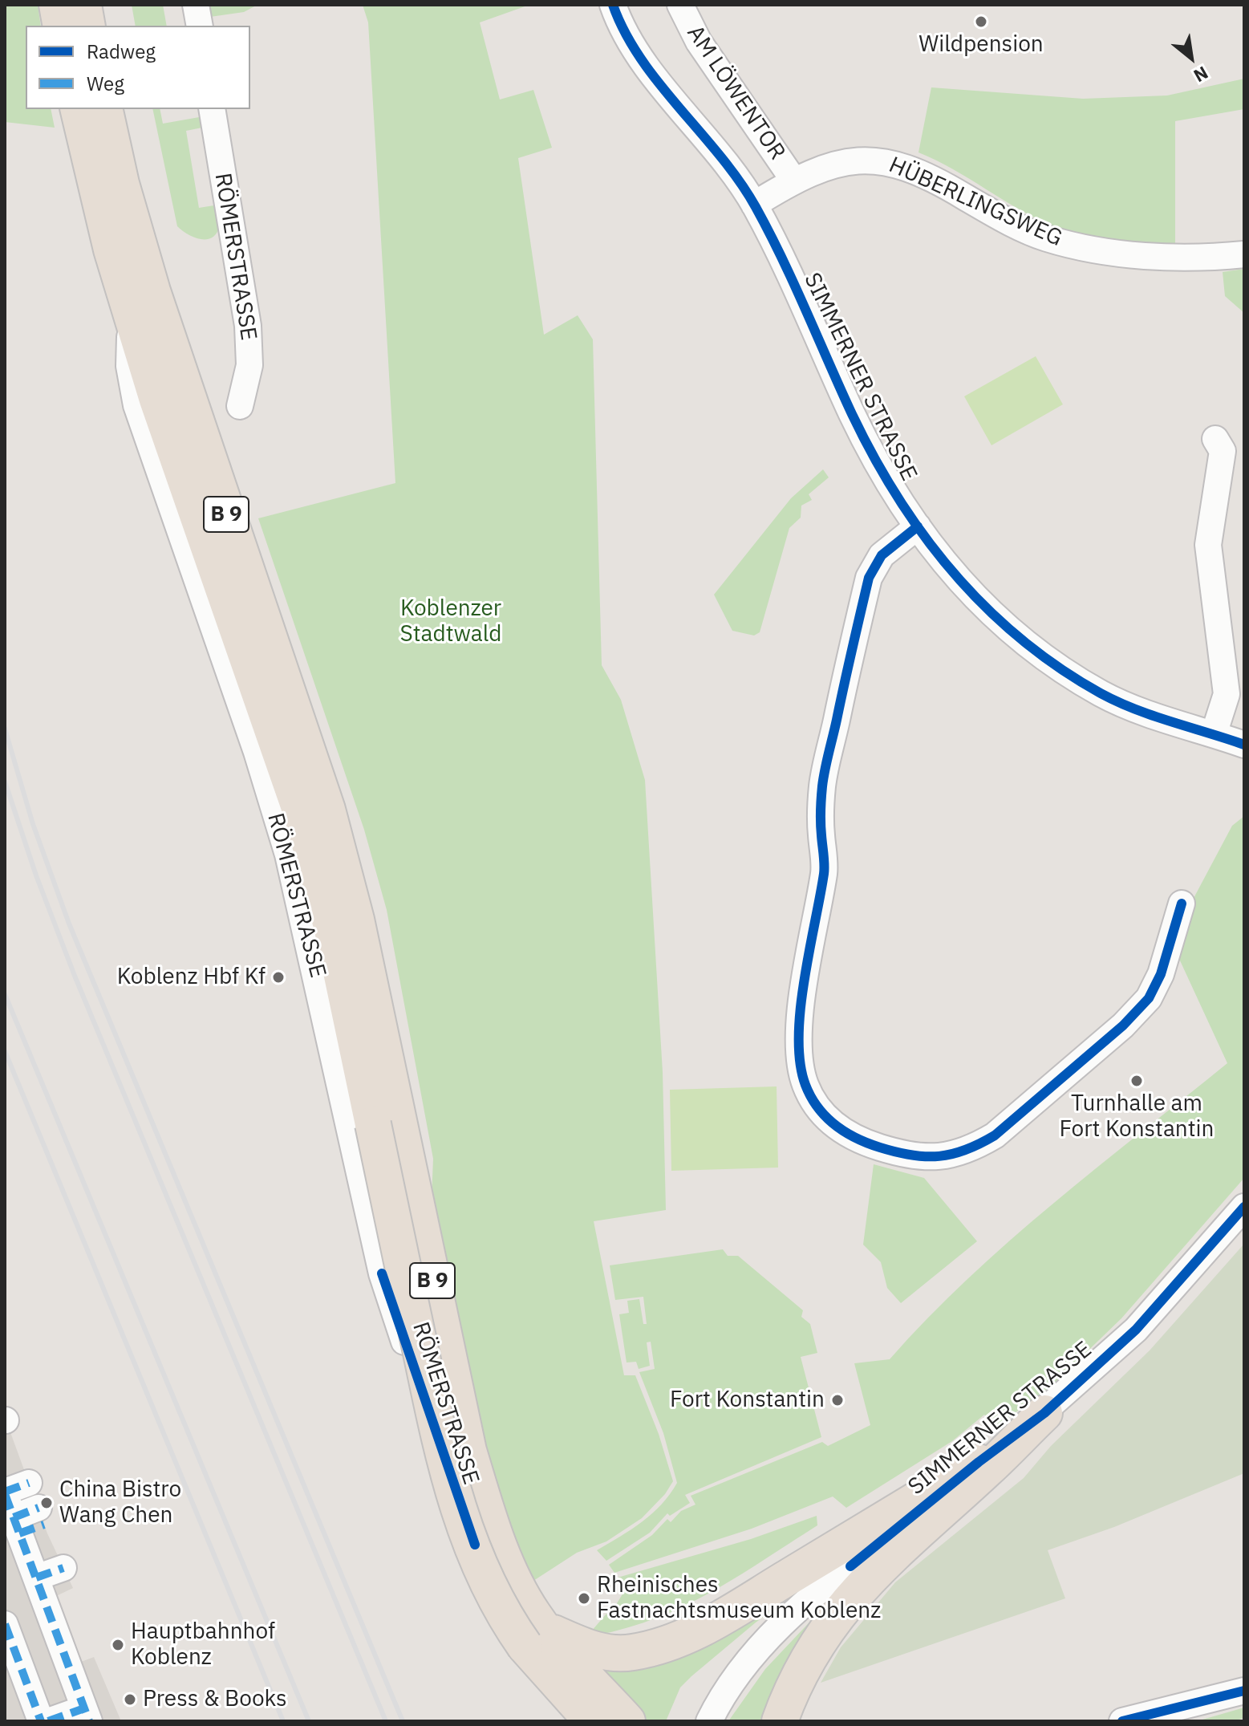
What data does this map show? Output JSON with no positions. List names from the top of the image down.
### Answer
{
  "streets": {
    "highway": ["B 9"],
    "street": [
      "AM LÖWENTOR",
      "HÜBERLINGSWEG",
      "RÖMERSTRASSE",
      "SIMMERNER STRASSE"
    ]
  },
  "crossings": [
    ["AM LÖWENTOR", "HÜBERLINGSWEG"],
    ["HÜBERLINGSWEG", "SIMMERNER STRASSE"],
    ["RÖMERSTRASSE", "B 9"]
  ],
  "parks": ["Koblenzer Stadtwald"],
  "places": [
    "Wildpension",
    "Koblenz Hbf Kf",
    "Turnhalle am Fort Konstantin",
    "Fort Konstantin",
    "China Bistro Wang Chen",
    "Rheinisches Fastnachtsmuseum Koblenz",
    "Hauptbahnhof Koblenz",
    "Press & Books"
  ],
  "legend": ["Radweg", "Weg"],
  "north": "bottom right"
}
